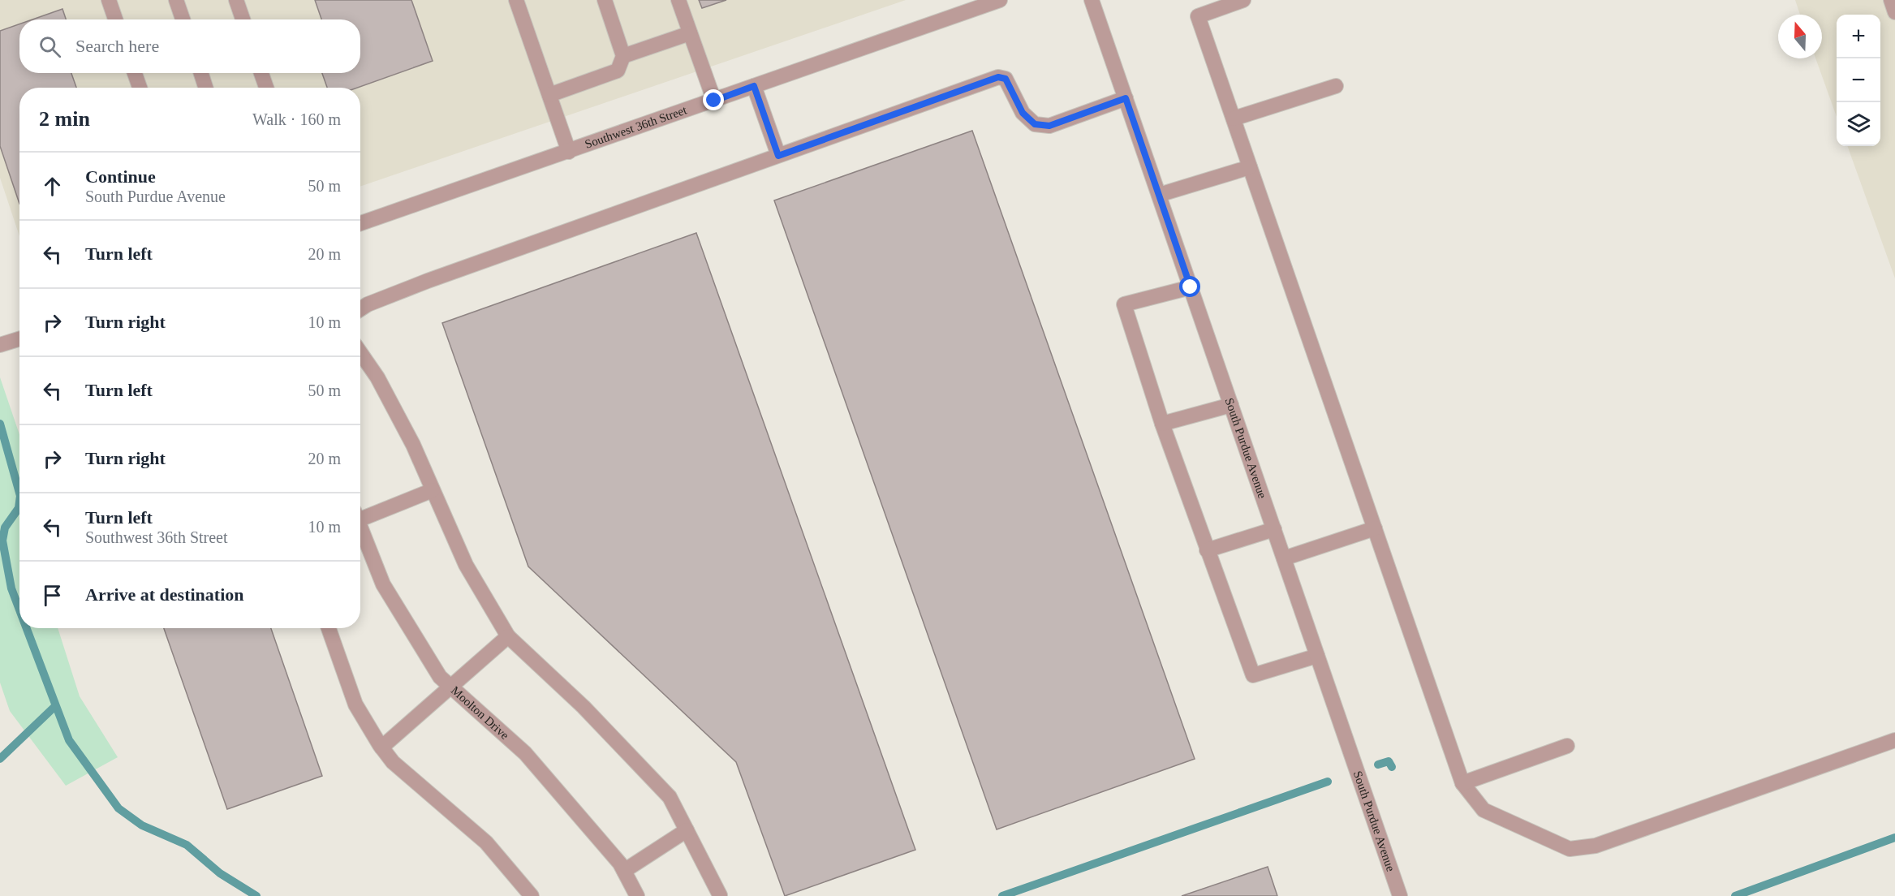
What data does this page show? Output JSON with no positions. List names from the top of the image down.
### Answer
{
  "streets": {
    "street": ["Southwest 36th Street", "South Purdue Avenue", "Moolton Drive"]
  },
  "north": "top",
  "page": {
    "map_buttons": ["+", "−"],
    "search": "Search here",
    "heading": ["2 min", "Walk · 160 m"],
    "list": [
      ["Continue", "South Purdue Avenue", "50 m"],
      ["Turn left", "20 m"],
      ["Turn right", "10 m"],
      ["Turn left", "50 m"],
      ["Turn right", "20 m"],
      ["Turn left", "Southwest 36th Street", "10 m"],
      "Arrive at destination"
    ]
  }
}
